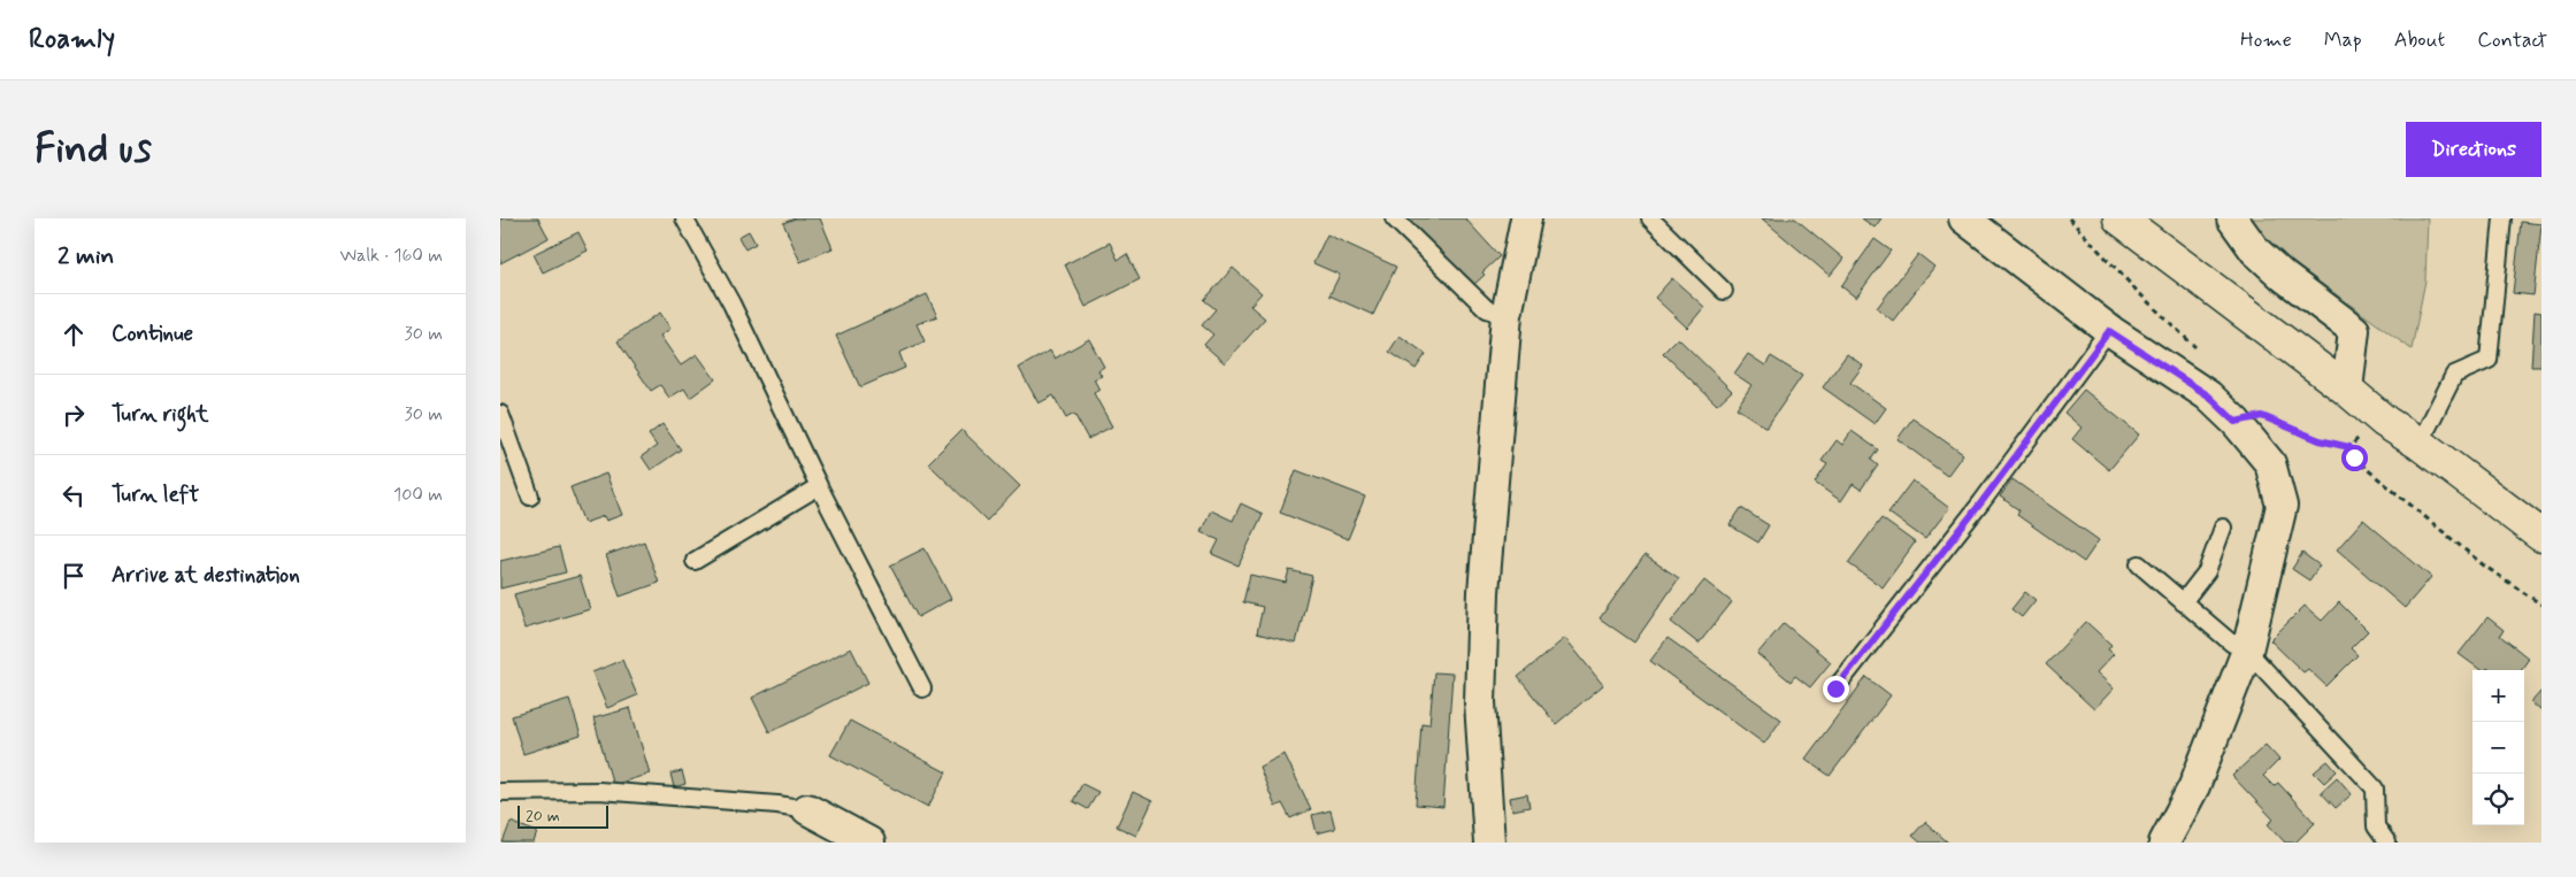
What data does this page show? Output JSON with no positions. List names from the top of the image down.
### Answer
{
  "scale_bar": "20 m",
  "page": {
    "header": "Roamly",
    "nav": [
      "Home",
      "Map",
      "About",
      "Contact"
    ],
    "buttons": "Directions",
    "title": "Find us",
    "heading": ["2 min", "Walk · 160 m"],
    "list": [
      ["Continue", "30 m"],
      ["Turn right", "30 m"],
      ["Turn left", "100 m"],
      "Arrive at destination"
    ],
    "map_buttons": ["+", "−"],
    "scale": "20 m"
  }
}
